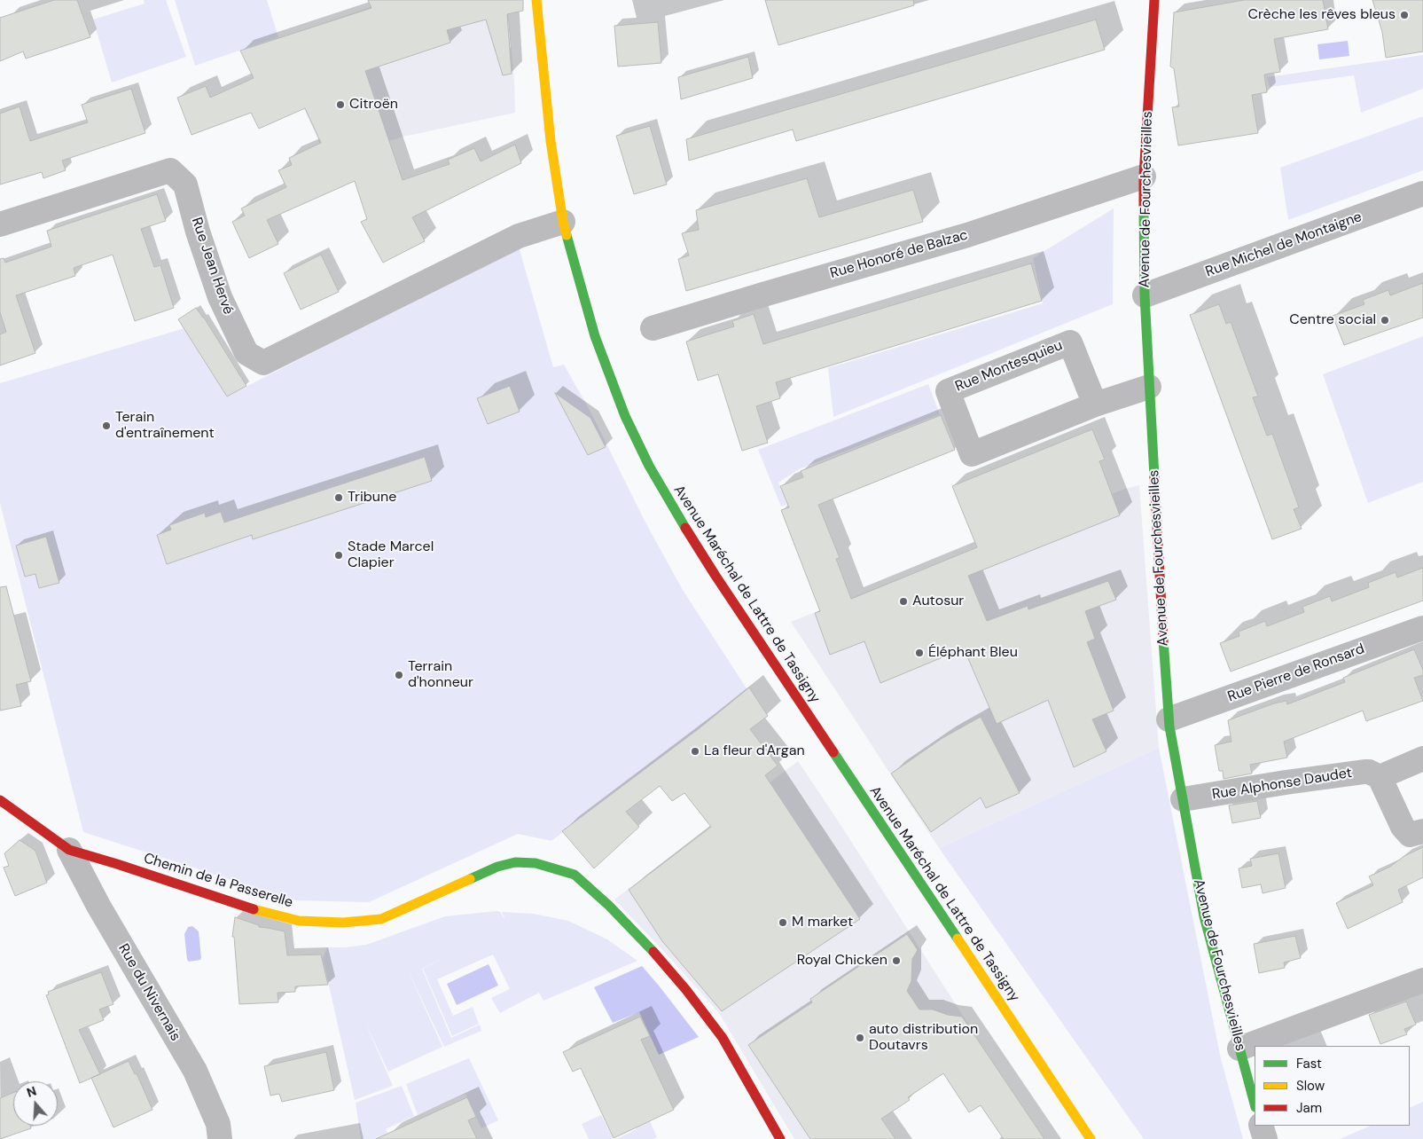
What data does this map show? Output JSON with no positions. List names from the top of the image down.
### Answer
{
  "streets": {
    "street": [
      "Avenue de Fourchesvieilles",
      "Rue Michel de Montaigne",
      "Rue Honoré de Balzac",
      "Rue Jean Hervé",
      "Rue Montesquieu",
      "Avenue Maréchal de Lattre de Tassigny",
      "Rue Pierre de Ronsard",
      "Rue Alphonse Daudet",
      "Chemin de la Passerelle",
      "Rue du Nivernais"
    ]
  },
  "crossings": [
    ["Avenue de Fourchesvieilles", "Rue Michel de Montaigne"],
    ["Avenue de Fourchesvieilles", "Rue Honoré de Balzac"],
    ["Avenue de Fourchesvieilles", "Rue Montesquieu"],
    ["Avenue de Fourchesvieilles", "Rue Pierre de Ronsard"],
    ["Avenue de Fourchesvieilles", "Rue Alphonse Daudet"],
    ["Rue Jean Hervé", "Avenue Maréchal de Lattre de Tassigny"],
    ["Chemin de la Passerelle", "Rue du Nivernais"]
  ],
  "places": [
    "Crèche les rêves bleus",
    "Citroën",
    "Centre social",
    "Terain d'entraînement",
    "Tribune",
    "Stade Marcel Clapier",
    "Autosur",
    "Éléphant Bleu",
    "Terrain d'honneur",
    "La fleur d'Argan",
    "M market",
    "Royal Chicken",
    "auto distribution Doutavrs"
  ],
  "legend": ["Fast", "Slow", "Jam"],
  "north": "top"
}
